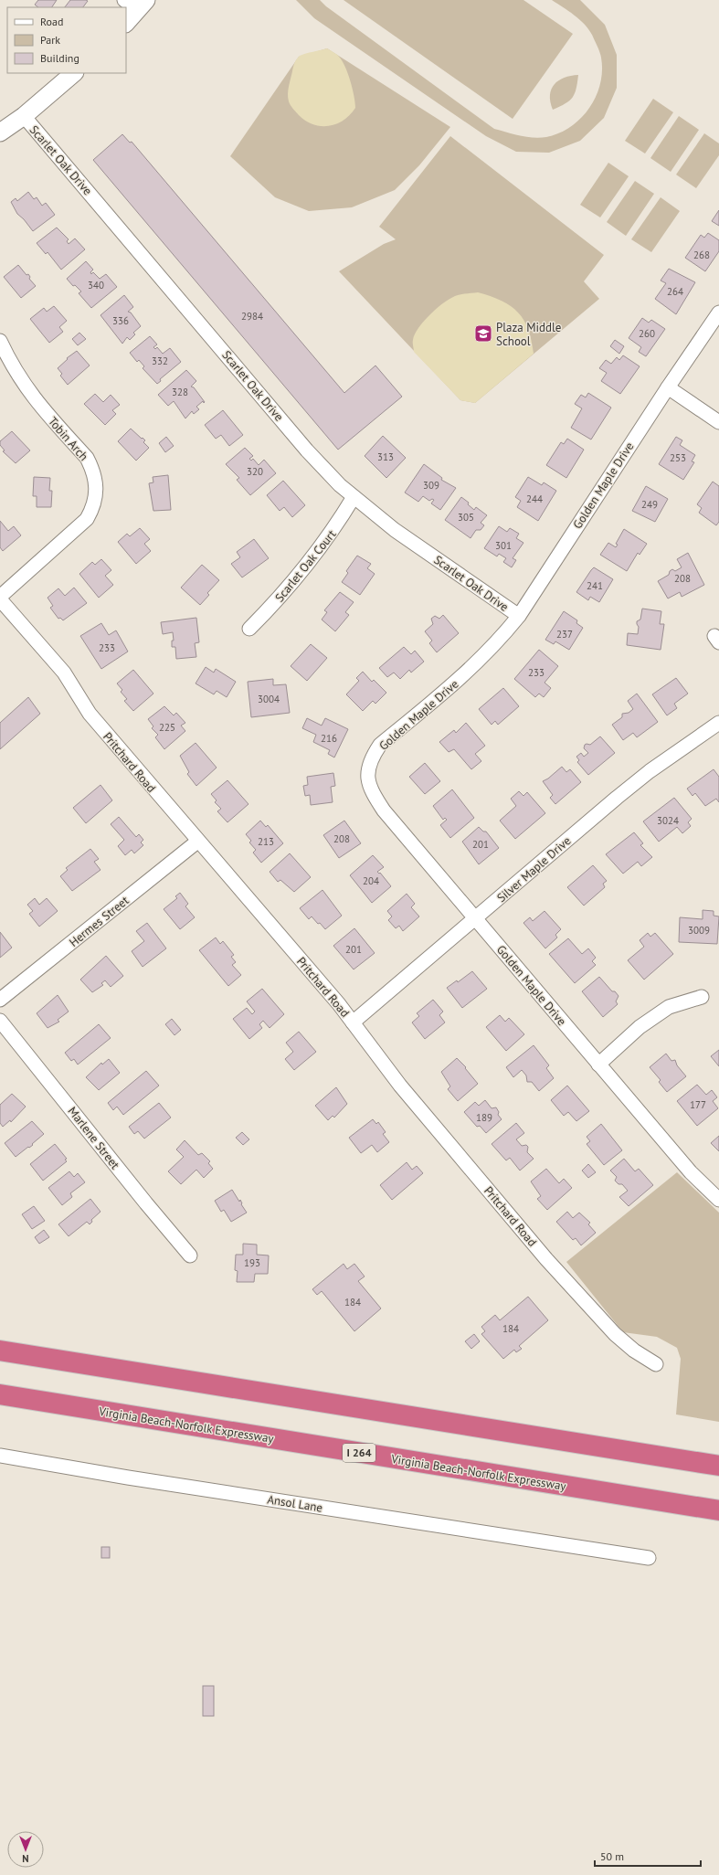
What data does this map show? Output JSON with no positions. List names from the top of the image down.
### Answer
{
  "streets": {
    "highway": ["Virginia Beach-Norfolk Expressway", "I 264"],
    "street": [
      "Scarlet Oak Drive",
      "Tobin Arch",
      "Golden Maple Drive",
      "Scarlet Oak Court",
      "Pritchard Road",
      "Silver Maple Drive",
      "Hermes Street",
      "Marlene Street",
      "Ansol Lane"
    ]
  },
  "crossings": [
    ["Scarlet Oak Drive", "Golden Maple Drive"],
    ["Scarlet Oak Drive", "Scarlet Oak Court"],
    ["Golden Maple Drive", "Silver Maple Drive"],
    ["Pritchard Road", "Silver Maple Drive"],
    ["Pritchard Road", "Hermes Street"]
  ],
  "places": {
    "school or university": ["Plaza Middle School"]
  },
  "house_numbers": [
    "268",
    "340",
    "264",
    "2984",
    "336",
    "260",
    "332",
    "328",
    "313",
    "253",
    "320",
    "309",
    "244",
    "249",
    "305",
    "301",
    "208",
    "241",
    "237",
    "233",
    "233",
    "3004",
    "225",
    "216",
    "3024",
    "208",
    "213",
    "201",
    "204",
    "3009",
    "201",
    "177",
    "189",
    "193",
    "184",
    "184"
  ],
  "legend": ["Road", "Park", "Building"],
  "scale_bar": "50 m",
  "north": "bottom"
}
